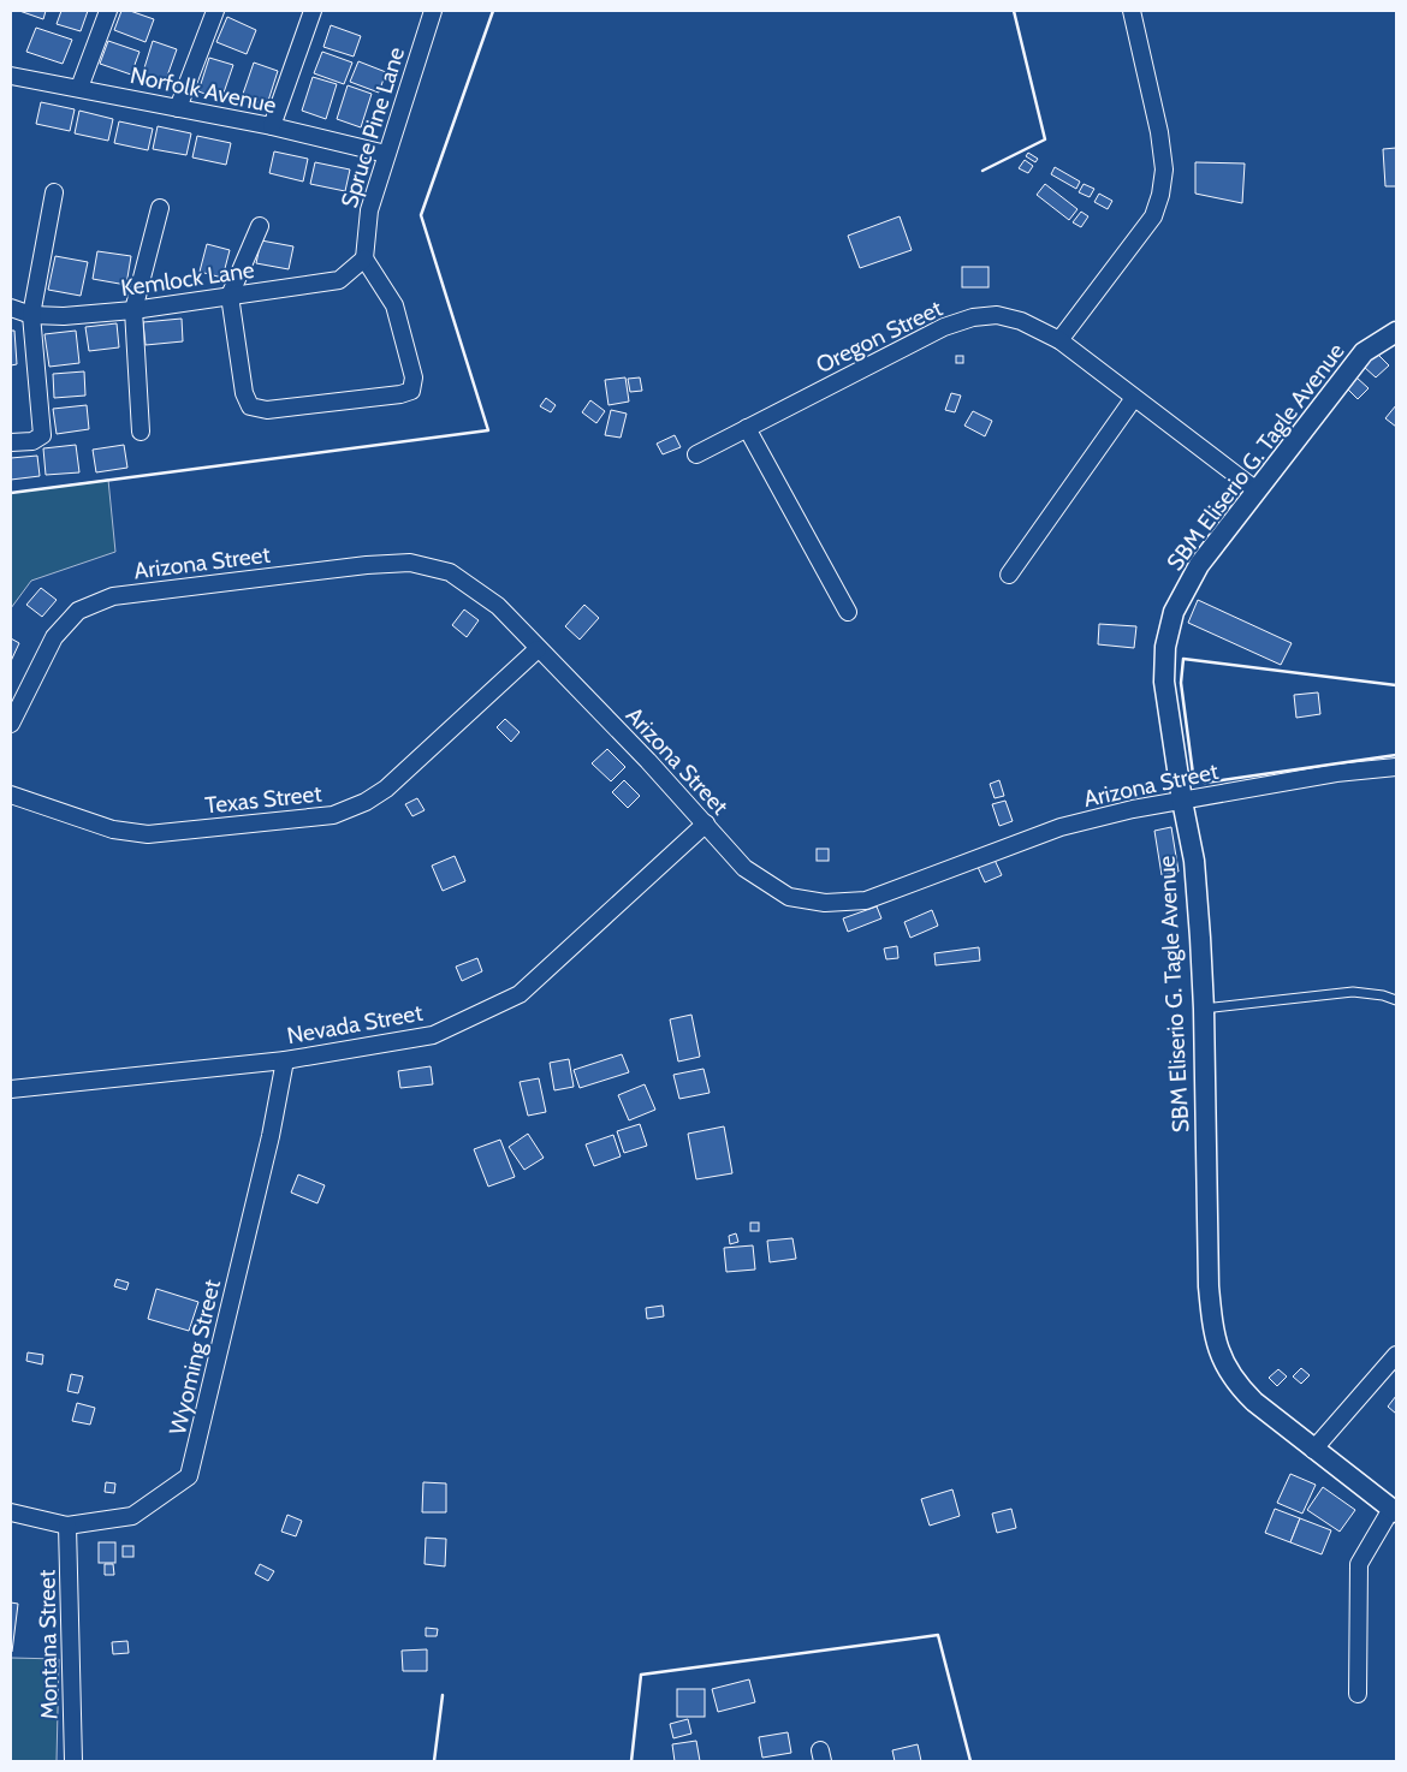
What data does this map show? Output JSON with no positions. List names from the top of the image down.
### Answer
{
  "streets": {
    "street": [
      "Norfolk Avenue",
      "Spruce Pine Lane",
      "Kemlock Lane",
      "Oregon Street",
      "SBM Eliserio G. Tagle Avenue",
      "Arizona Street",
      "Texas Street",
      "Nevada Street",
      "Wyoming Street",
      "Montana Street"
    ]
  },
  "crossings": [
    ["Norfolk Avenue", "Spruce Pine Lane"],
    ["Spruce Pine Lane", "Kemlock Lane"],
    ["Oregon Street", "SBM Eliserio G. Tagle Avenue"],
    ["SBM Eliserio G. Tagle Avenue", "Arizona Street"],
    ["Arizona Street", "Texas Street"],
    ["Arizona Street", "Nevada Street"],
    ["Nevada Street", "Wyoming Street"],
    ["Wyoming Street", "Montana Street"]
  ]
}
